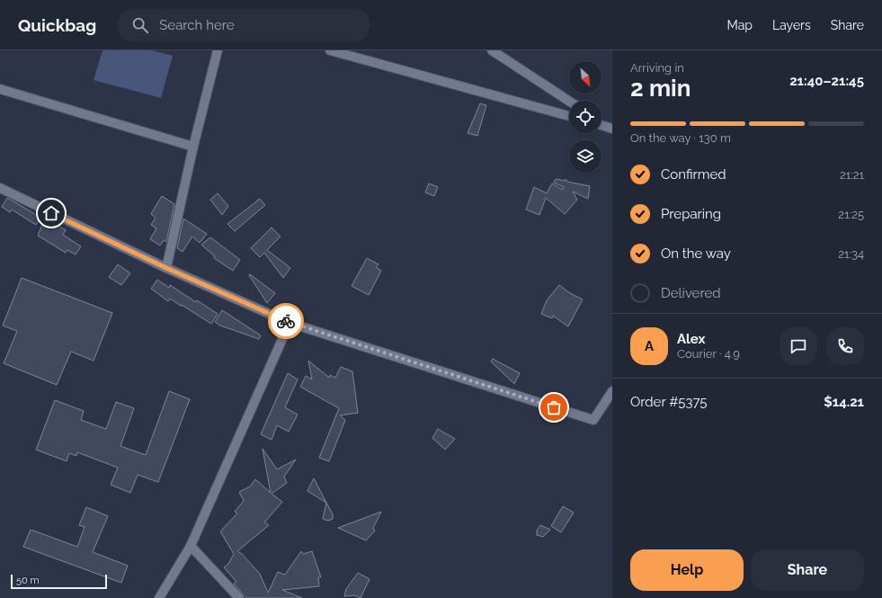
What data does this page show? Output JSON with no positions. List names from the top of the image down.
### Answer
{
  "scale_bar": "50 m",
  "north": "bottom right",
  "page": {
    "header": "Quickbag",
    "search": "Search here",
    "nav": ["Map", "Layers", "Share"],
    "heading": ["2 min", "Arriving in", "21:40–21:45"],
    "panel": [
      "Alex",
      "Courier · 4.9",
      "Order #5375",
      "$14.21"
    ],
    "bar": "On the way · 130 m",
    "list": [
      ["Confirmed", "21:21"],
      ["Preparing", "21:25"],
      ["On the way", "21:34"],
      "Delivered"
    ],
    "round": "A",
    "buttons": ["Help", "Share"],
    "scale": "50 m"
  }
}
